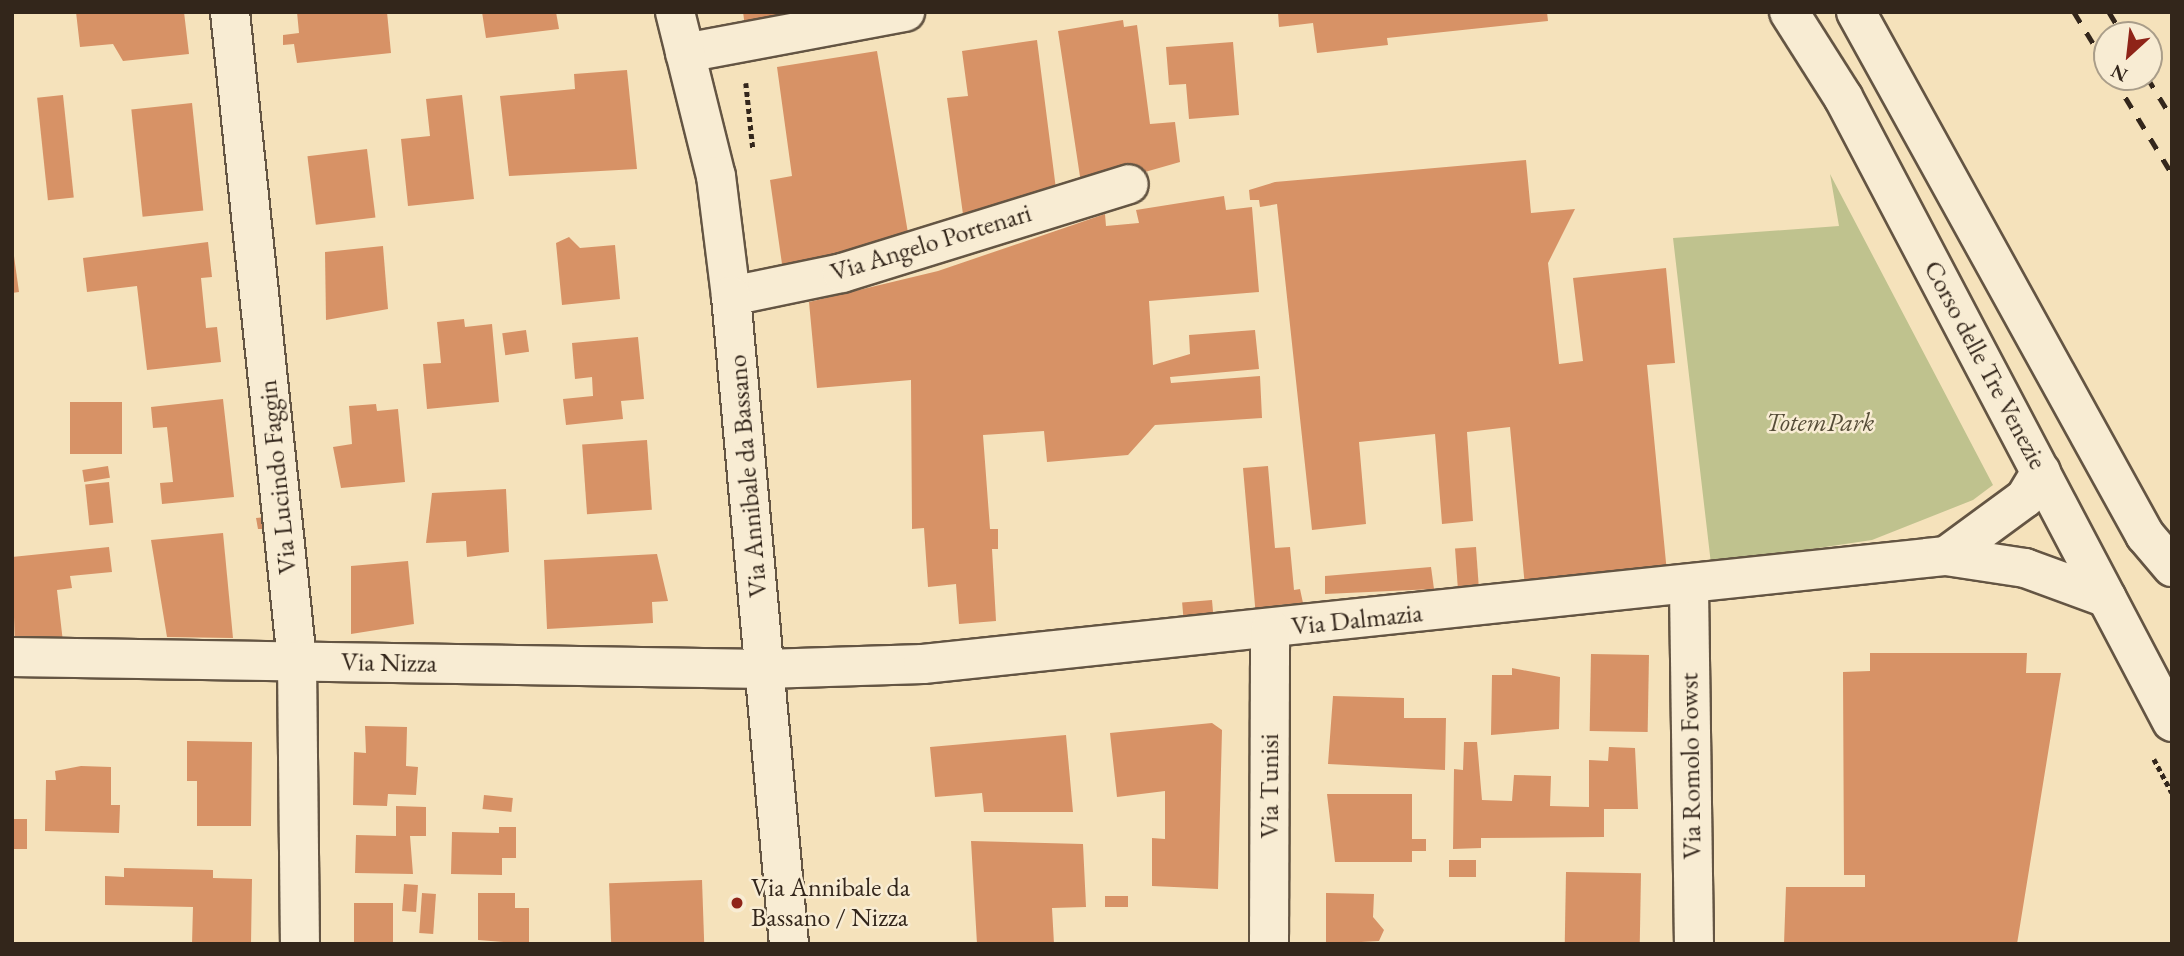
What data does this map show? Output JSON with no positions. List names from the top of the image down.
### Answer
{
  "streets": {
    "street": [
      "Via Angelo Portenari",
      "Corso delle Tre Venezie",
      "Via Annibale da Bassano",
      "Via Lucindo Faggin",
      "Via Dalmazia",
      "Via Nizza",
      "Via Romolo Fowst",
      "Via Tunisi"
    ]
  },
  "crossings": [
    ["Via Angelo Portenari", "Via Annibale da Bassano"],
    ["Corso delle Tre Venezie", "Via Dalmazia"],
    ["Via Annibale da Bassano", "Via Dalmazia"],
    ["Via Annibale da Bassano", "Via Nizza"],
    ["Via Lucindo Faggin", "Via Nizza"],
    ["Via Dalmazia", "Via Nizza"],
    ["Via Dalmazia", "Via Romolo Fowst"],
    ["Via Dalmazia", "Via Tunisi"]
  ],
  "parks": ["TotemPark"],
  "places": ["Via Annibale da Bassano / Nizza"],
  "north": "bottom left"
}
